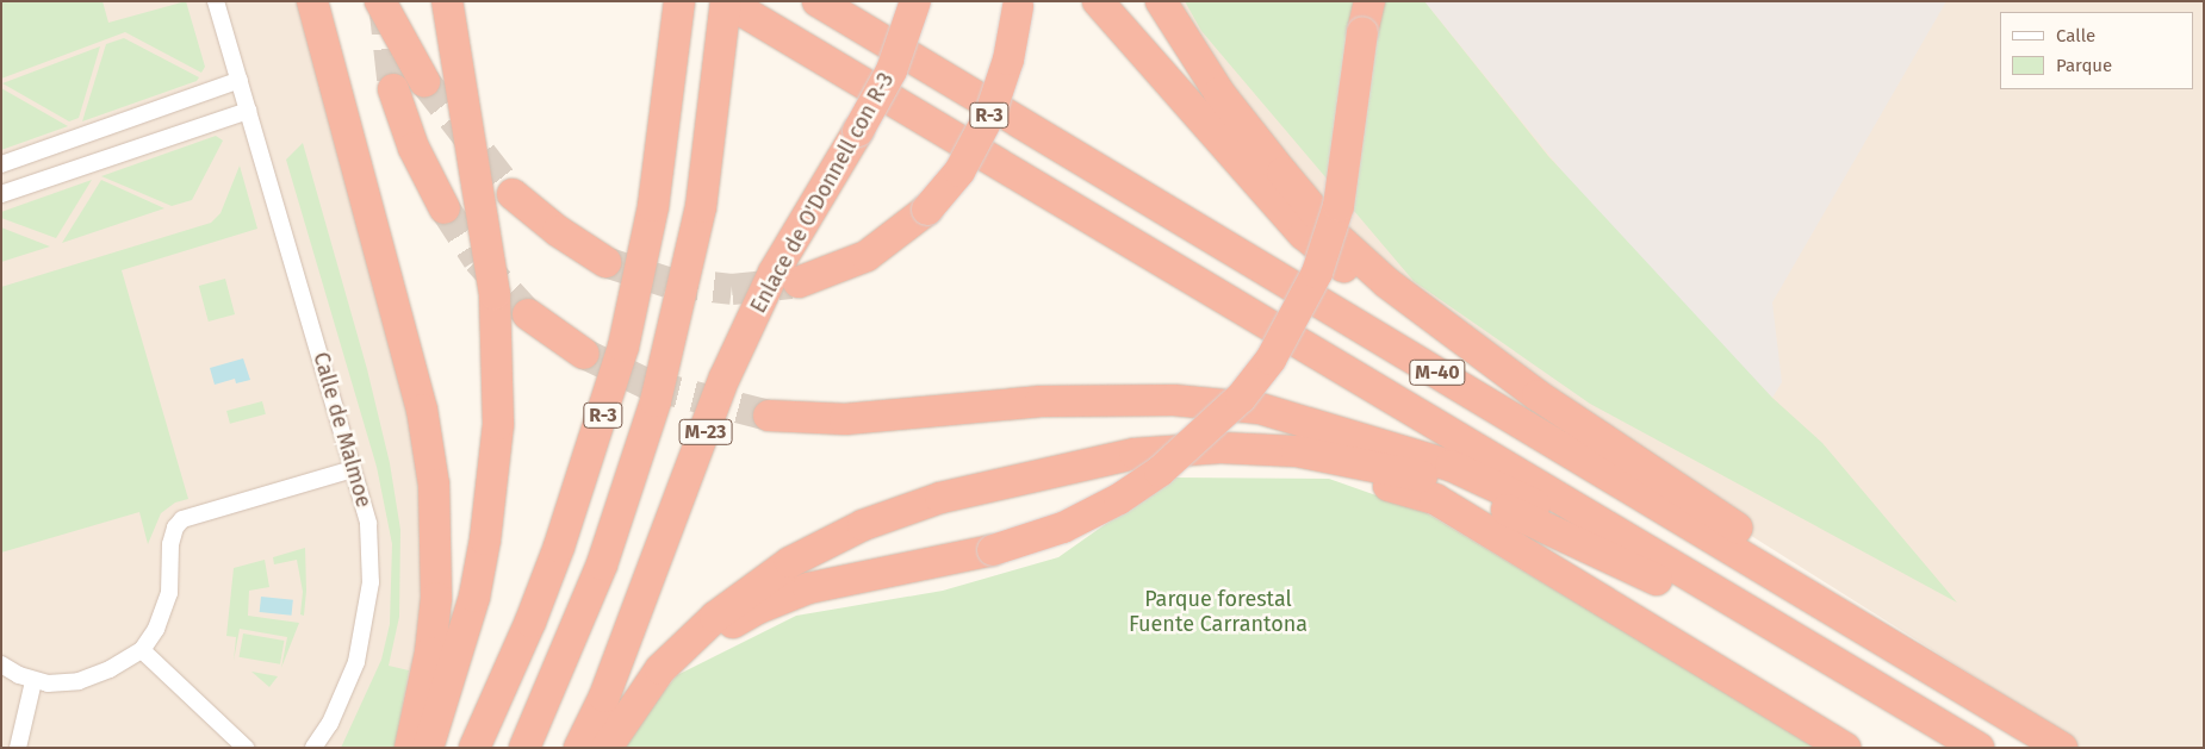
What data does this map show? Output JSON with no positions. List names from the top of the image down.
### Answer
{
  "streets": {
    "highway": [
      "R-3",
      "Enlace de O'Donnell con R-3",
      "M-40",
      "M-23"
    ],
    "street": ["Calle de Malmoe"]
  },
  "crossings": [
    ["R-3", "M-40"]
  ],
  "parks": ["Parque forestal Fuente Carrantona"],
  "legend": ["Calle", "Parque"]
}
